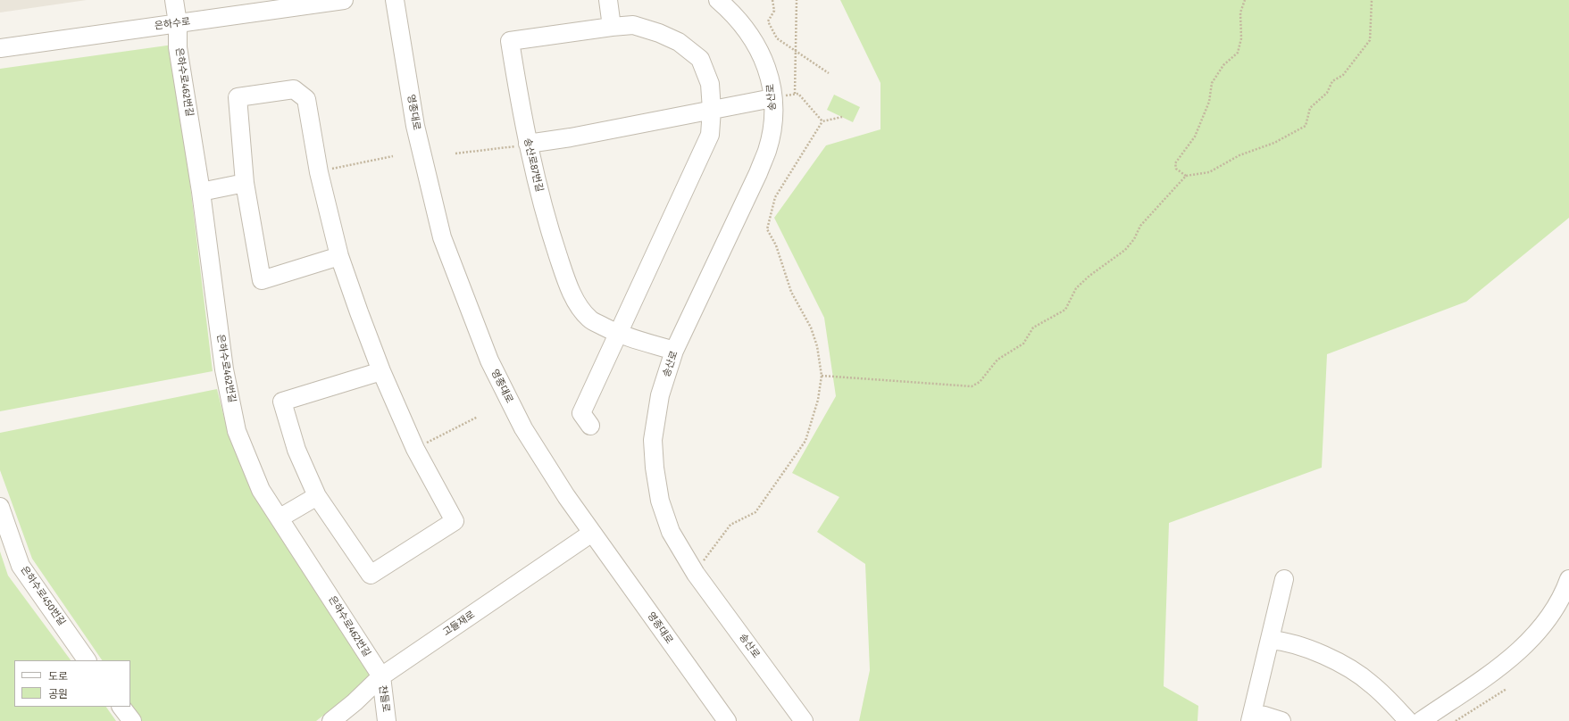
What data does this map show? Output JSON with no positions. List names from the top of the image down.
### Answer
{
  "streets": {
    "street": [
      "은하수로",
      "은하수로462번길",
      "송산로",
      "영종대로",
      "송산로87번길",
      "은하수로450번길",
      "고들재로",
      "찬들로"
    ]
  },
  "crossings": [
    ["은하수로", "은하수로462번길"],
    ["은하수로462번길", "고들재로"],
    ["은하수로462번길", "찬들로"],
    ["송산로", "송산로87번길"],
    ["영종대로", "고들재로"],
    ["고들재로", "찬들로"]
  ],
  "legend": ["도로", "공원"]
}
